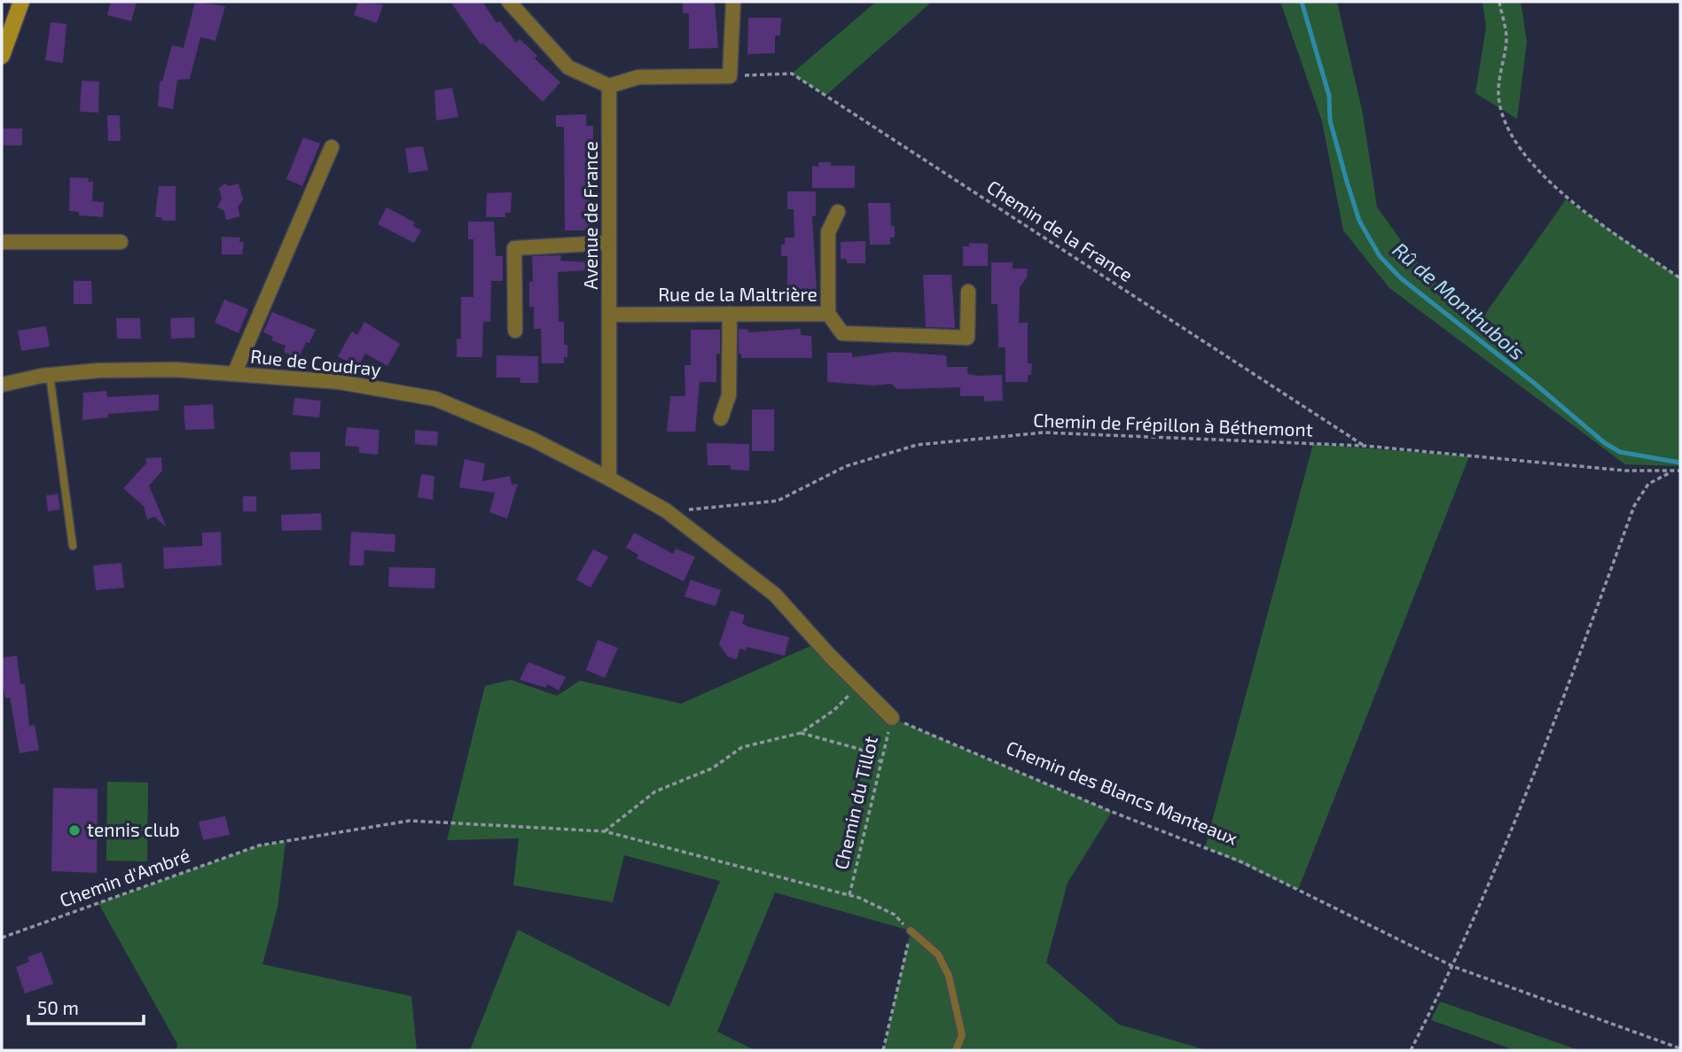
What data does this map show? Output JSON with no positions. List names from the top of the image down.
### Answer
{
  "streets": {
    "street": ["Avenue de France", "Rue de la Maltrière", "Rue de Coudray"],
    "path": [
      "Chemin de la France",
      "Chemin de Frépillon à Béthemont",
      "Chemin des Blancs Manteaux",
      "Chemin du Tillot",
      "Chemin d'Ambré"
    ]
  },
  "crossings": [
    ["Avenue de France", "Rue de la Maltrière"],
    ["Avenue de France", "Rue de Coudray"],
    ["Chemin de la France", "Chemin de Frépillon à Béthemont"],
    ["Chemin des Blancs Manteaux", "Chemin du Tillot"],
    ["Chemin du Tillot", "Chemin d'Ambré"]
  ],
  "water": ["Rû de Monthubois"],
  "places": ["tennis club"],
  "scale_bar": "50 m"
}
